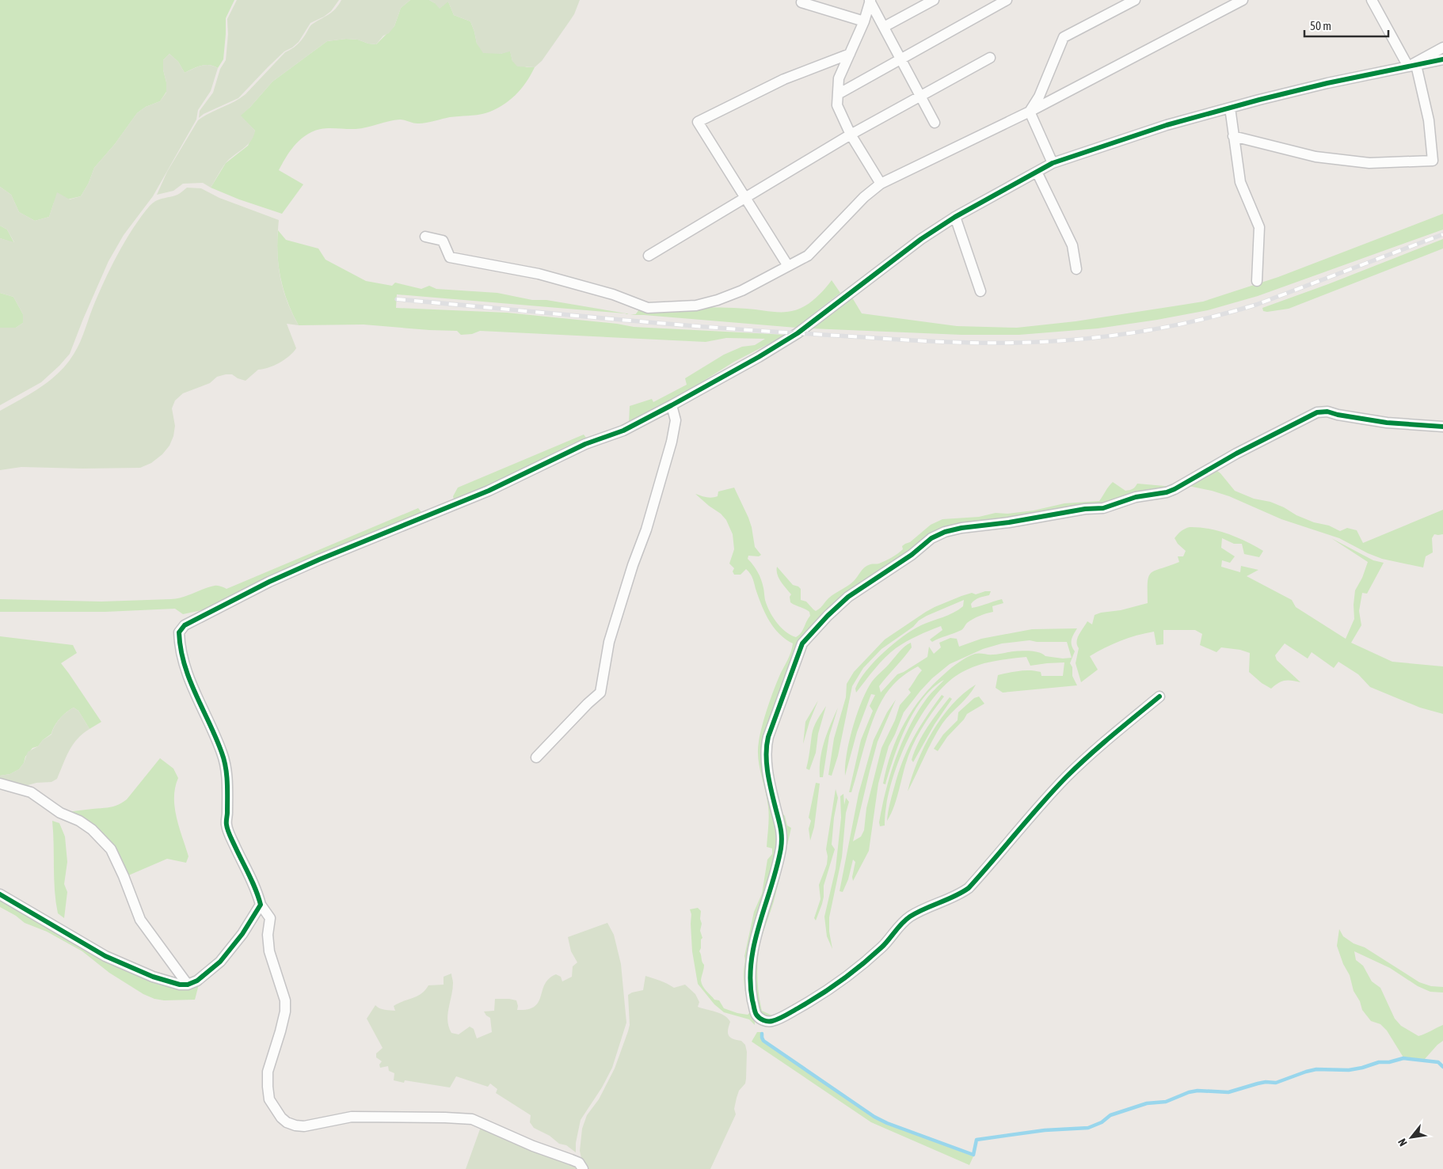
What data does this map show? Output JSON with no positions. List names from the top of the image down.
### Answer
{
  "scale_bar": "50 m",
  "north": "bottom left"
}
